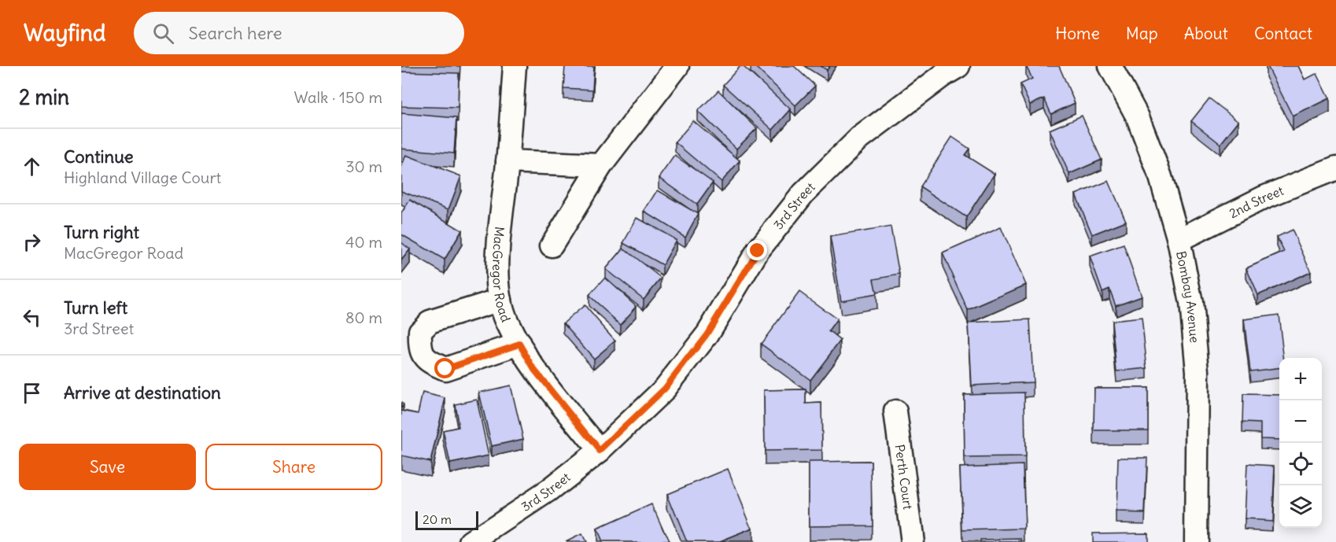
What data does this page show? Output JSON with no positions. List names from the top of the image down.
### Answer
{
  "streets": {
    "street": [
      "2nd Street",
      "3rd Street",
      "MacGregor Road",
      "Bombay Avenue",
      "Perth Court"
    ]
  },
  "crossings": [
    ["2nd Street", "Bombay Avenue"],
    ["3rd Street", "MacGregor Road"]
  ],
  "scale_bar": "20 m",
  "page": {
    "header": "Wayfind",
    "search": "Search here",
    "nav": [
      "Home",
      "Map",
      "About",
      "Contact"
    ],
    "heading": ["2 min", "Walk · 150 m"],
    "list": [
      ["Continue", "Highland Village Court", "30 m"],
      ["Turn right", "MacGregor Road", "40 m"],
      ["Turn left", "3rd Street", "80 m"],
      "Arrive at destination"
    ],
    "map_buttons": ["+", "−"],
    "buttons": ["Save", "Share"],
    "scale": "20 m"
  }
}
